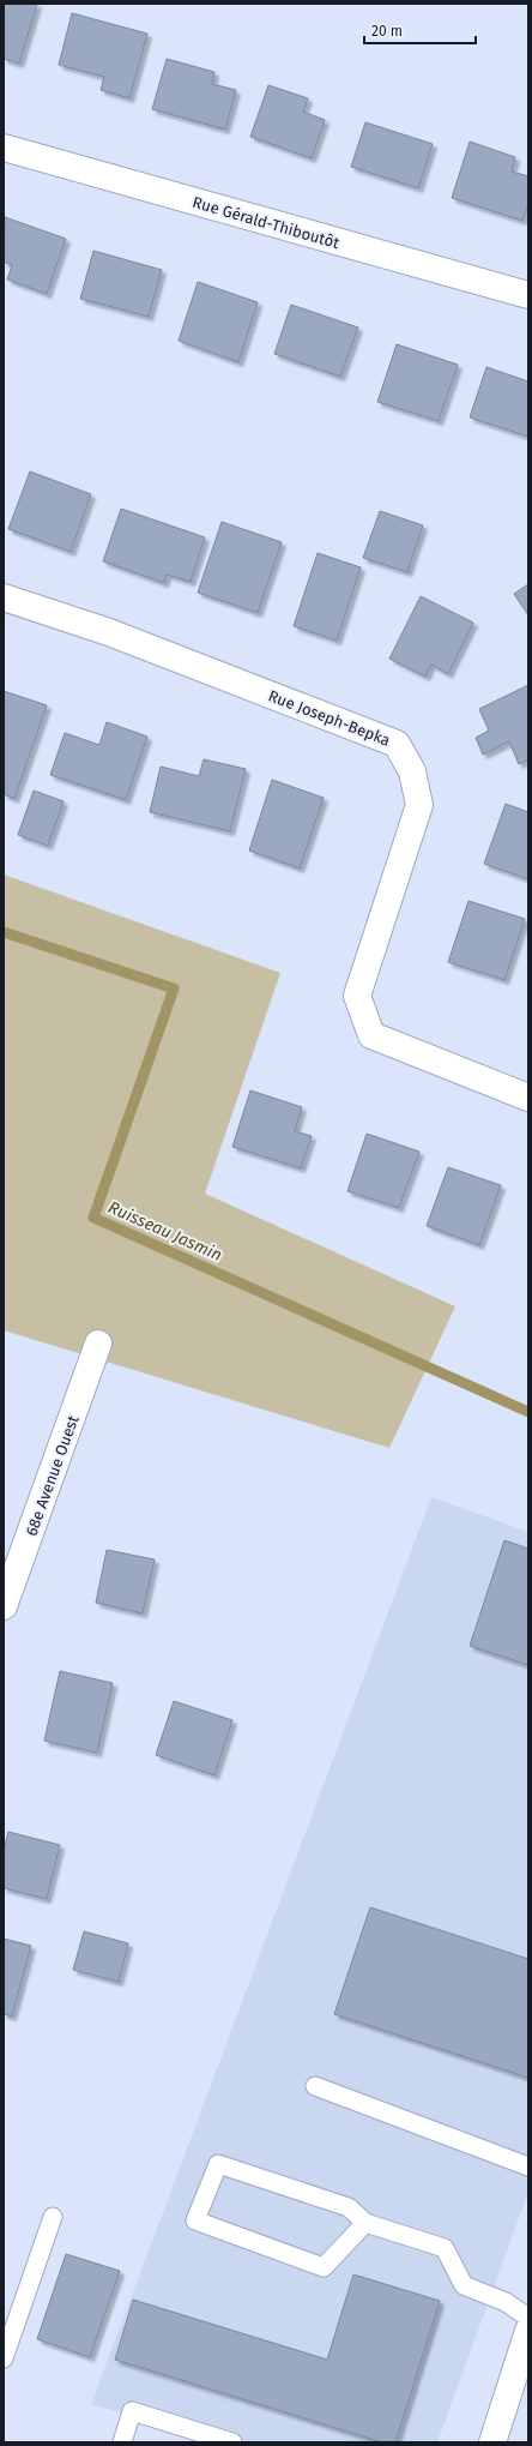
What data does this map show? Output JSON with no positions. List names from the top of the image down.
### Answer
{
  "streets": {
    "street": ["Rue Gérald-Thiboutôt", "Rue Joseph-Bepka", "68e Avenue Ouest"]
  },
  "water": ["Ruisseau Jasmin"],
  "scale_bar": "20 m"
}
